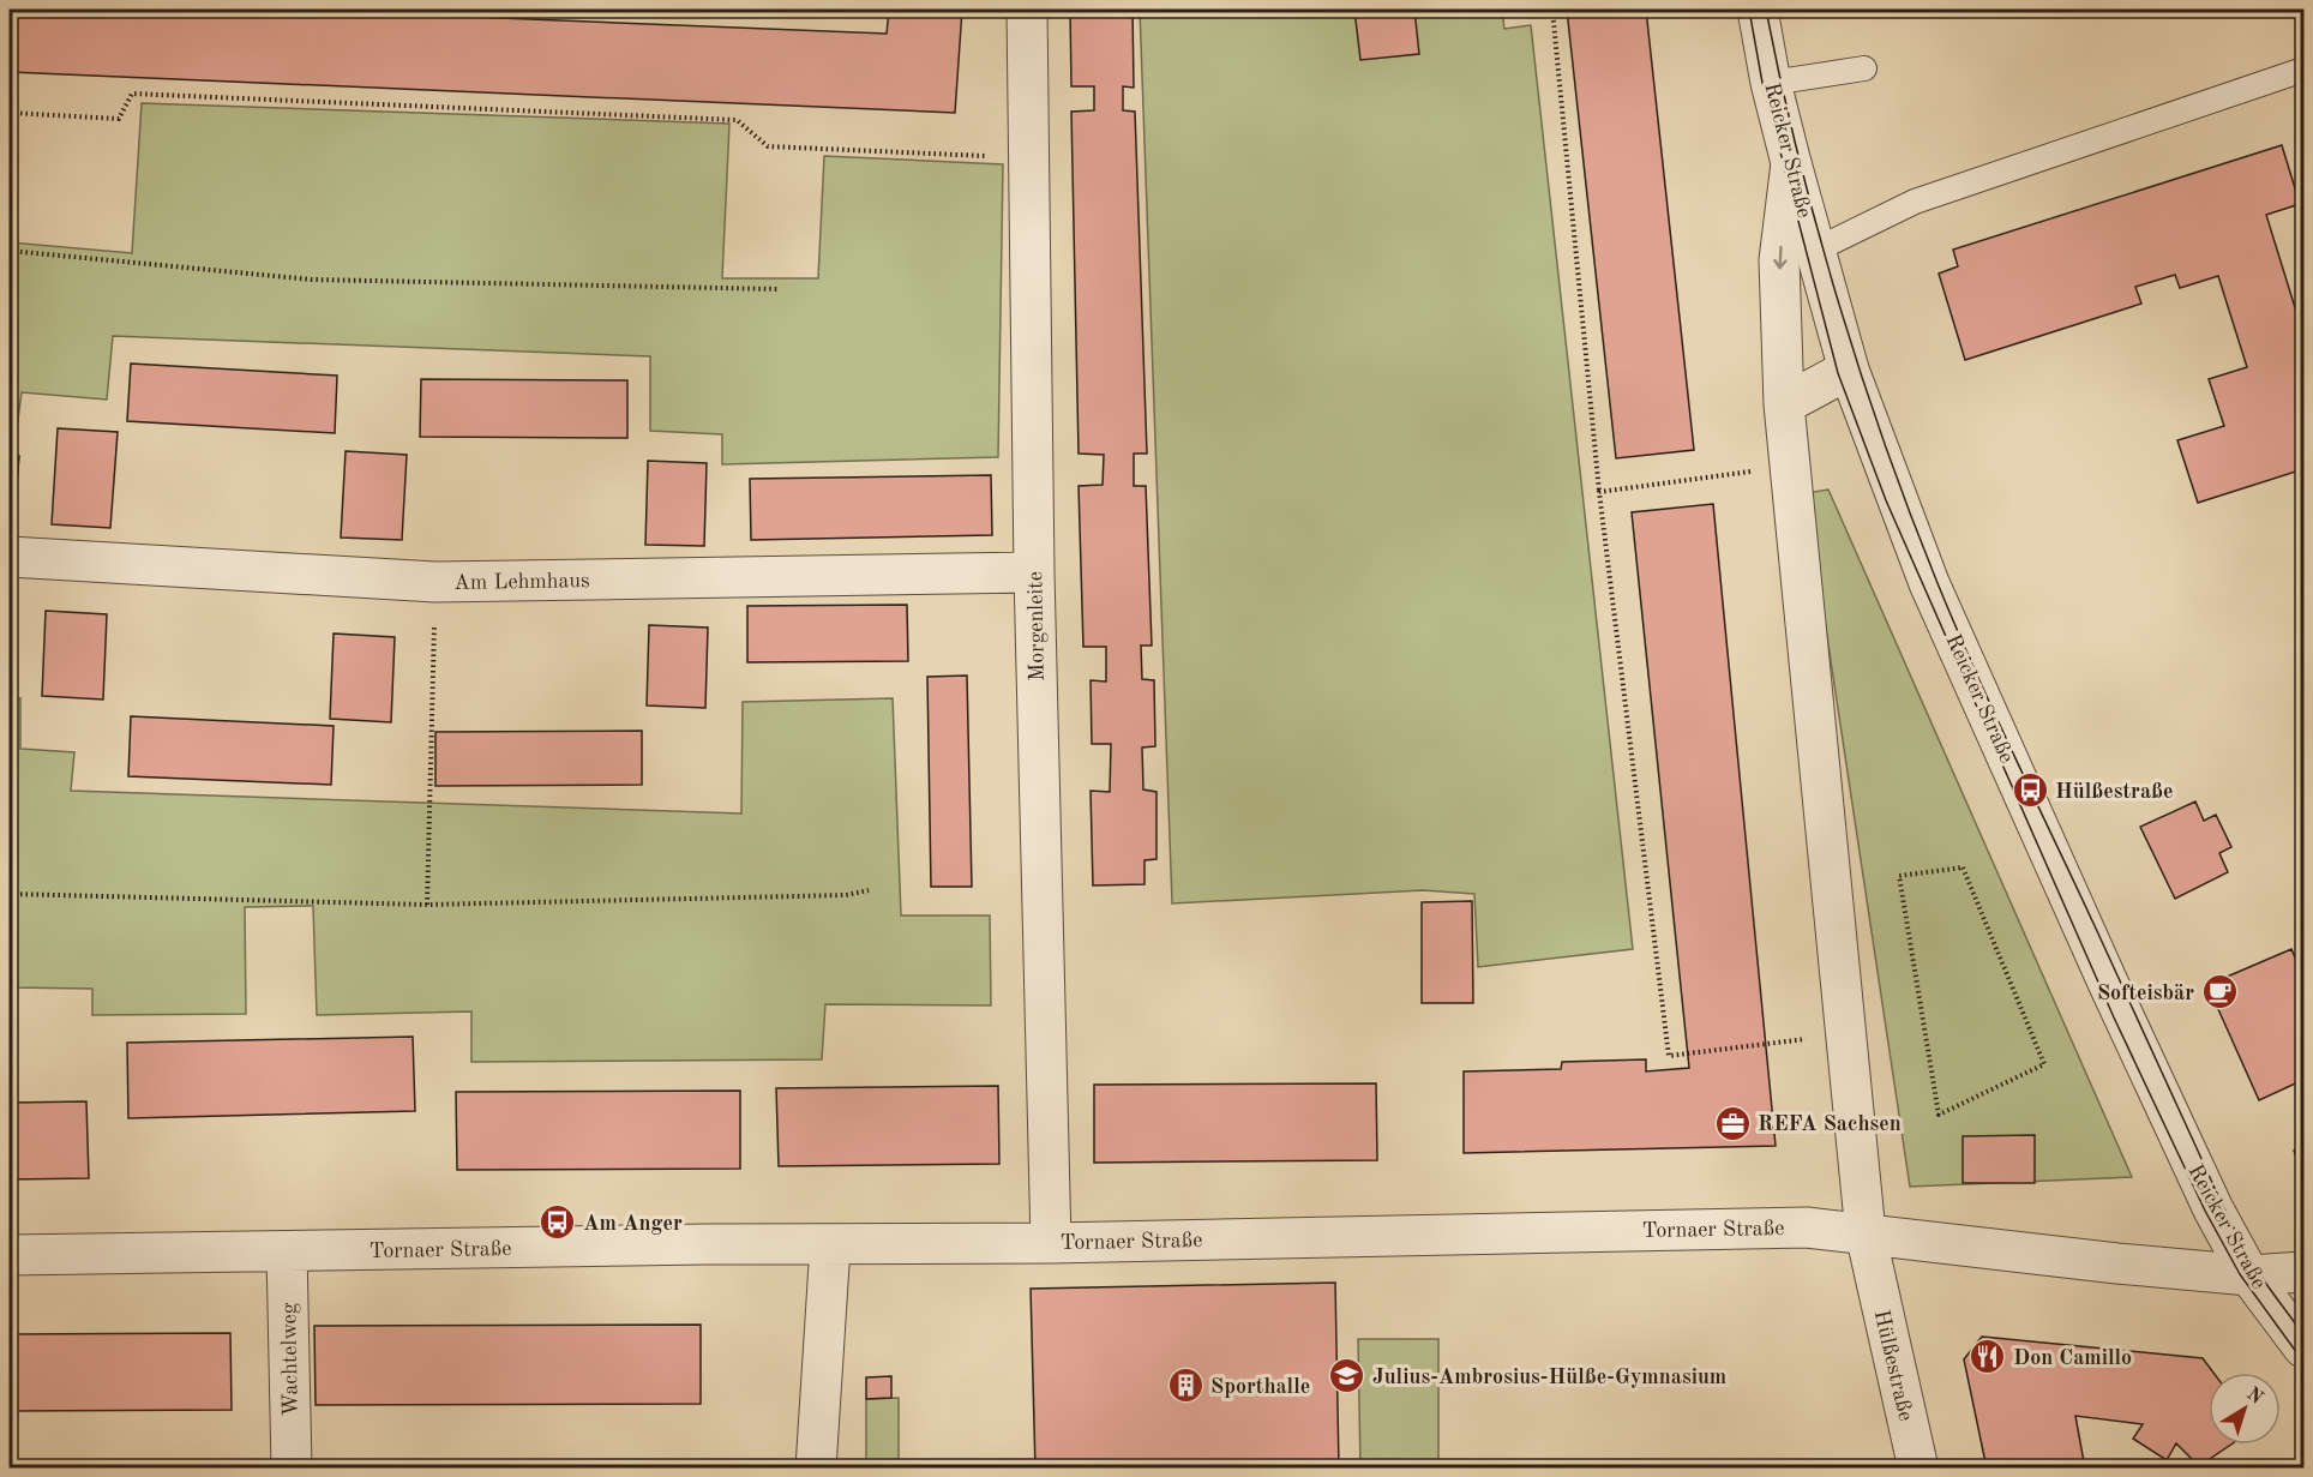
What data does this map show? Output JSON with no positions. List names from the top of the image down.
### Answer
{
  "streets": {
    "street": [
      "Reicker Straße",
      "Am Lehmhaus",
      "Morgenleite",
      "Tornaer Straße",
      "Wachtelweg",
      "Hülßestraße"
    ]
  },
  "crossings": [
    ["Reicker Straße", "Tornaer Straße"],
    ["Reicker Straße", "Hülßestraße"],
    ["Am Lehmhaus", "Morgenleite"],
    ["Morgenleite", "Tornaer Straße"],
    ["Tornaer Straße", "Wachtelweg"],
    ["Tornaer Straße", "Hülßestraße"]
  ],
  "places": {
    "bus stop": ["Hülßestraße", "Am Anger"],
    "cafe": ["Softeisbär"],
    "office": ["REFA Sachsen"],
    "restaurant": ["Don Camillo"],
    "school or university": ["Julius-Ambrosius-Hülße-Gymnasium"],
    "building": ["Sporthalle"]
  },
  "north": "top right"
}
